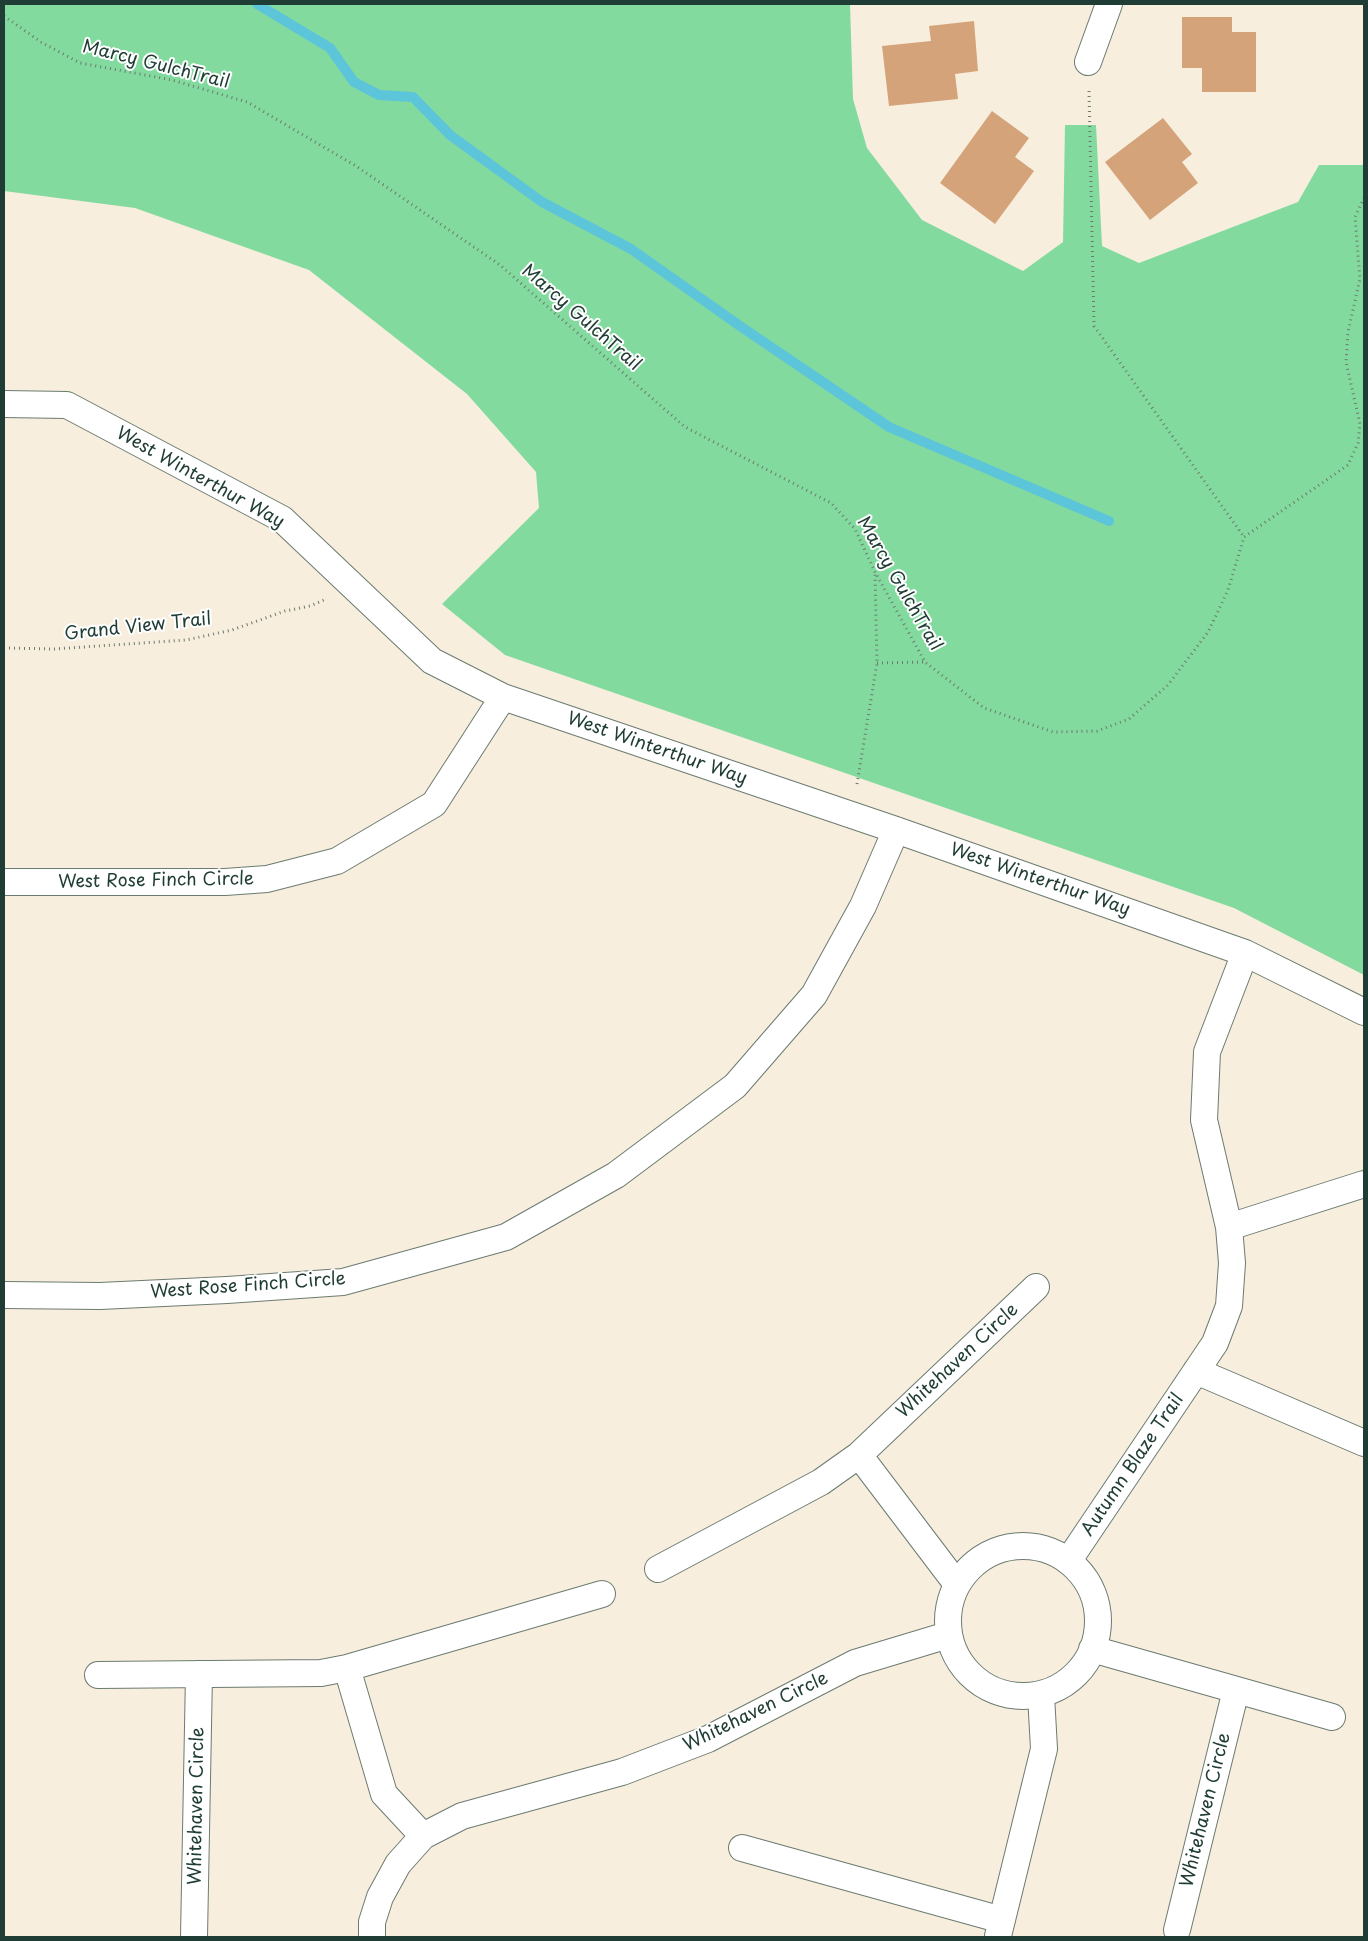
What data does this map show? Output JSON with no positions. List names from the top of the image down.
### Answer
{
  "streets": {
    "street": [
      "West Winterthur Way",
      "West Rose Finch Circle",
      "Whitehaven Circle",
      "Autumn Blaze Trail"
    ],
    "path": ["Marcy GulchTrail", "Grand View Trail"]
  },
  "crossings": [
    ["West Winterthur Way", "West Rose Finch Circle"],
    ["West Winterthur Way", "Autumn Blaze Trail"],
    ["Whitehaven Circle", "Autumn Blaze Trail"]
  ]
}
